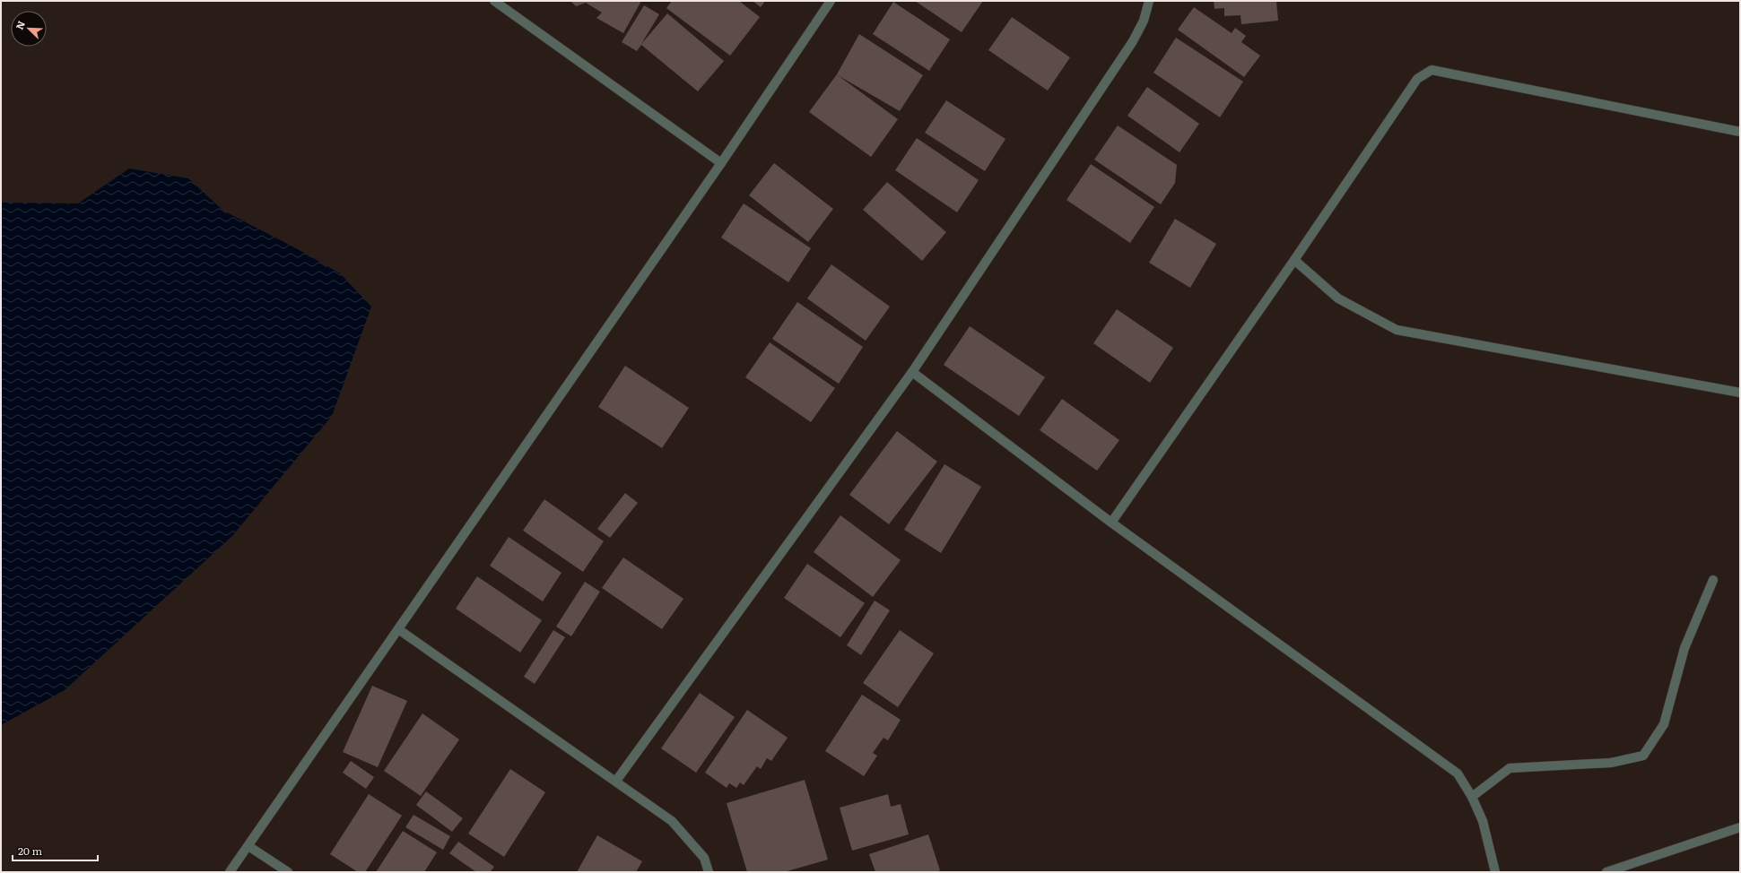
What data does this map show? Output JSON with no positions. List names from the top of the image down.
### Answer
{
  "scale_bar": "20 m",
  "north": "top left"
}
